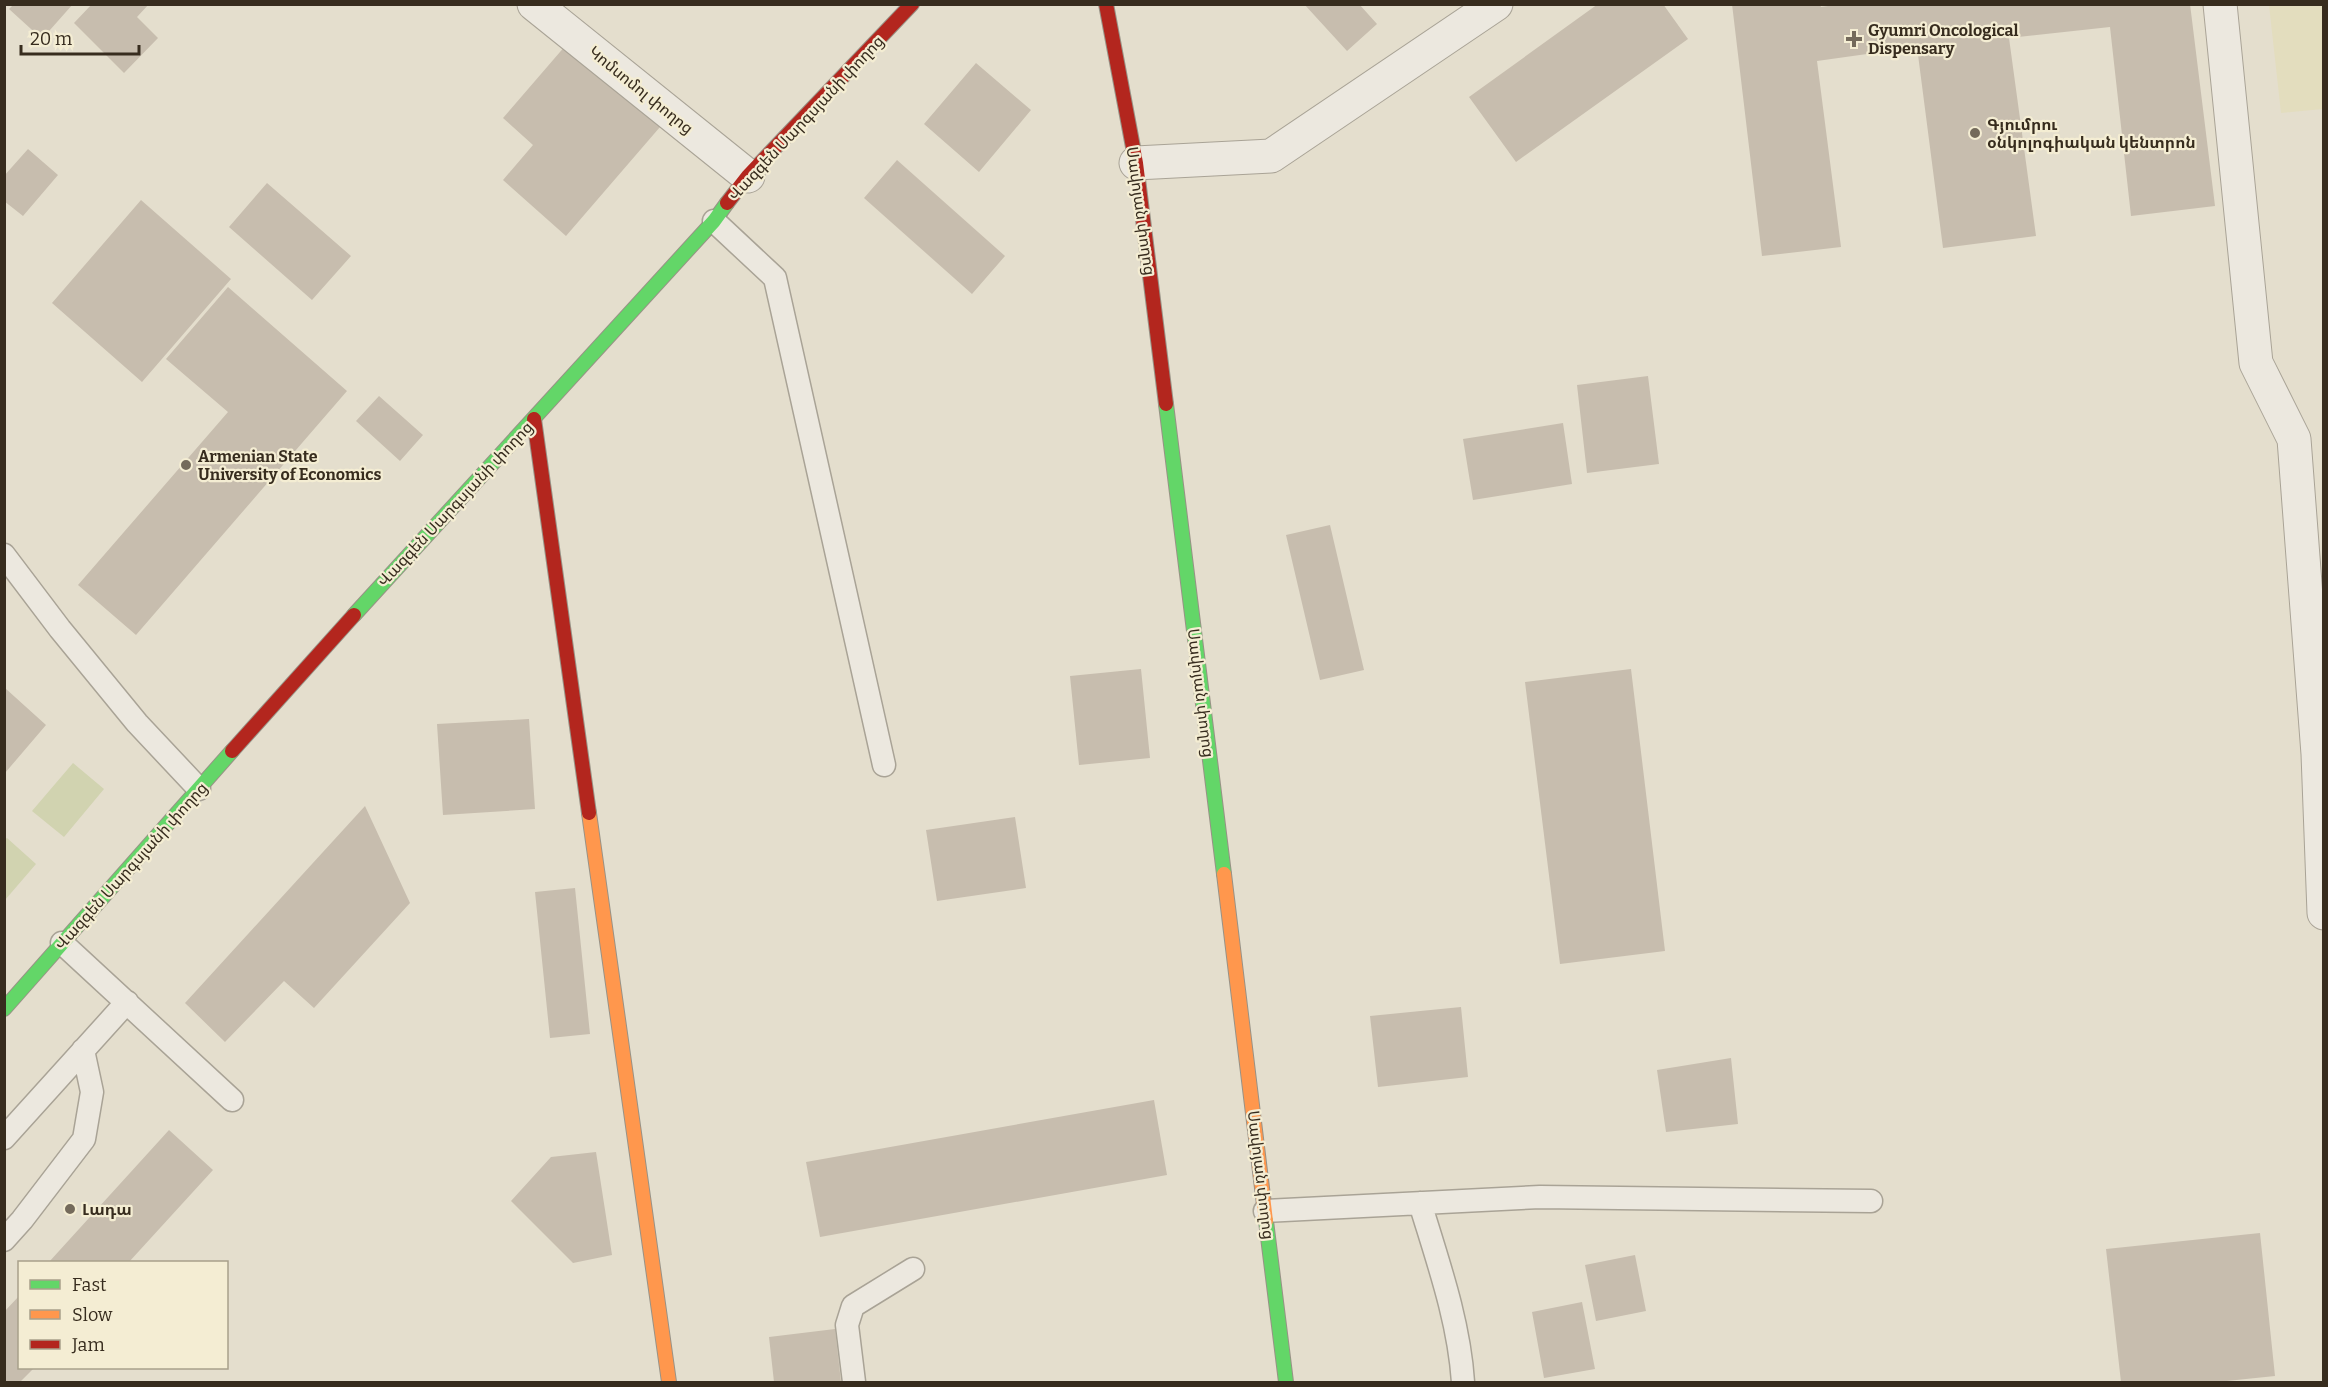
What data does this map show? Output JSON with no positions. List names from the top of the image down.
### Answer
{
  "streets": {
    "main road": ["Վազգեն Սարգսյանի փողոց", "Սավոյան փողոց"],
    "street": ["Կոմսոմոլ փողոց"]
  },
  "crossings": [
    ["Կոմսոմոլ փողոց", "Վազգեն Սարգսյանի փողոց"]
  ],
  "places": {
    "health": ["Gyumri Oncological Dispensary"],
    "other": ["Գյումրու օնկոլոգիական կենտրոն", "Armenian State University of Economics", "Լադա"]
  },
  "legend": ["Fast", "Slow", "Jam"],
  "scale_bar": "20 m"
}
